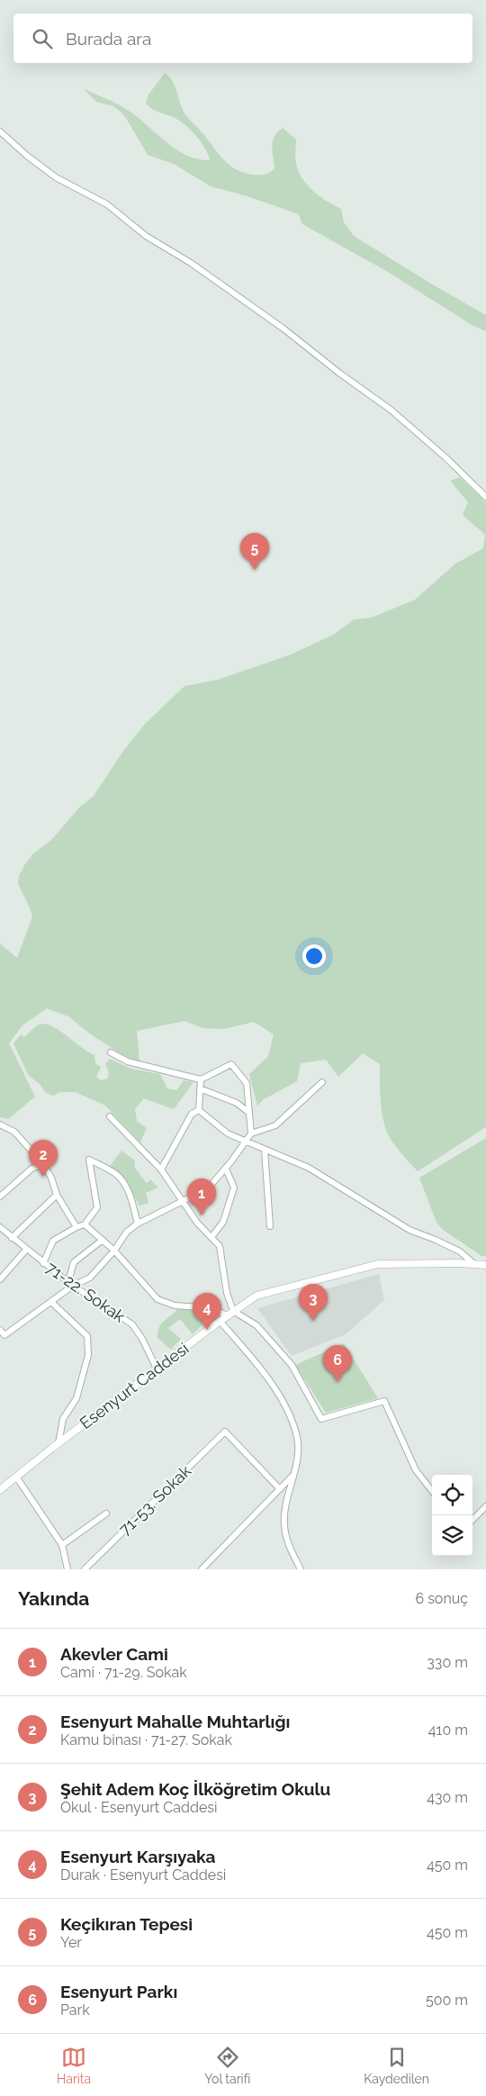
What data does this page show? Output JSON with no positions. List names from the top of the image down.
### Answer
{
  "streets": {
    "street": ["71-22. Sokak", "Esenyurt Caddesi", "71-53. Sokak"]
  },
  "crossings": [
    ["71-22. Sokak", "Esenyurt Caddesi"]
  ],
  "page": {
    "search": "Burada ara",
    "pins": [
      "5",
      "2",
      "1",
      "3",
      "4",
      "6"
    ],
    "heading": ["Yakında", "6 sonuç"],
    "list": [
      {
        "mark": "1",
        "name": "Akevler Cami",
        "note": "Cami · 71-29. Sokak",
        "value": "330 m"
      },
      {
        "mark": "2",
        "name": "Esenyurt Mahalle Muhtarlığı",
        "note": "Kamu binası · 71-27. Sokak",
        "value": "410 m"
      },
      {
        "mark": "3",
        "name": "Şehit Adem Koç İlköğretim Okulu",
        "note": "Okul · Esenyurt Caddesi",
        "value": "430 m"
      },
      {
        "mark": "4",
        "name": "Esenyurt Karşıyaka",
        "note": "Durak · Esenyurt Caddesi",
        "value": "450 m"
      },
      {
        "mark": "5",
        "name": "Keçikıran Tepesi",
        "note": "Yer",
        "value": "450 m"
      },
      {
        "mark": "6",
        "name": "Esenyurt Parkı",
        "note": "Park",
        "value": "500 m"
      }
    ],
    "nav": ["Harita", "Yol tarifi", "Kaydedilen"]
  }
}
